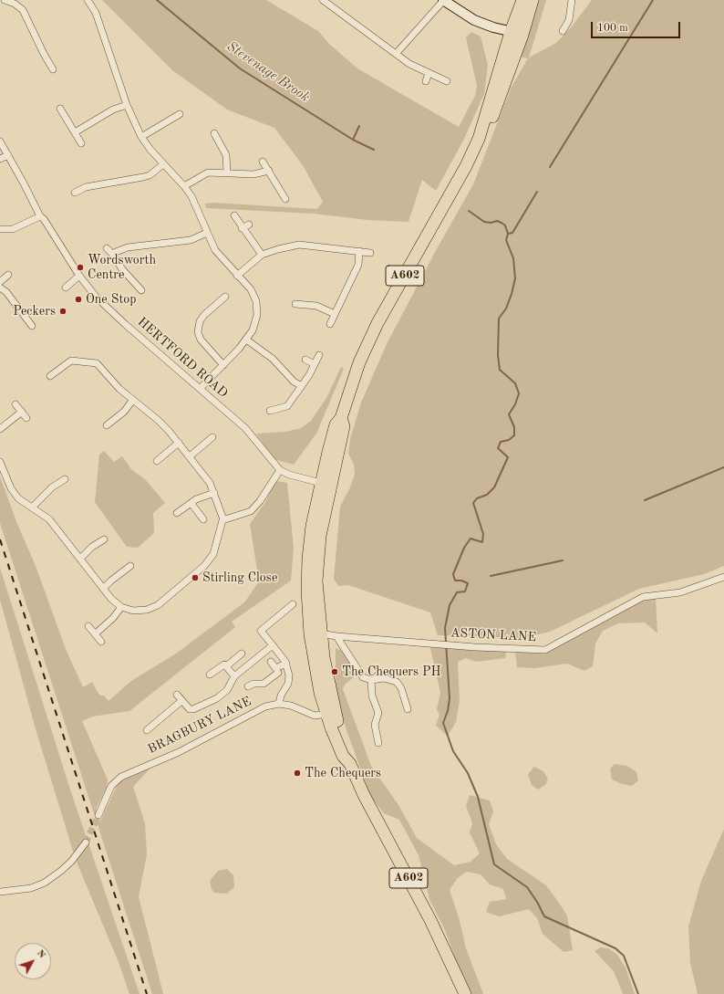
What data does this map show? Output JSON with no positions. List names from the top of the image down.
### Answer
{
  "streets": {
    "highway": ["A602"],
    "street": ["HERTFORD ROAD", "ASTON LANE", "BRAGBURY LANE"]
  },
  "crossings": [
    ["A602", "HERTFORD ROAD"],
    ["A602", "ASTON LANE"],
    ["A602", "BRAGBURY LANE"]
  ],
  "water": ["Stevenage Brook"],
  "places": [
    "Wordsworth Centre",
    "One Stop",
    "Peckers",
    "Stirling Close",
    "The Chequers PH",
    "The Chequers"
  ],
  "scale_bar": "100 m",
  "north": "top right"
}
